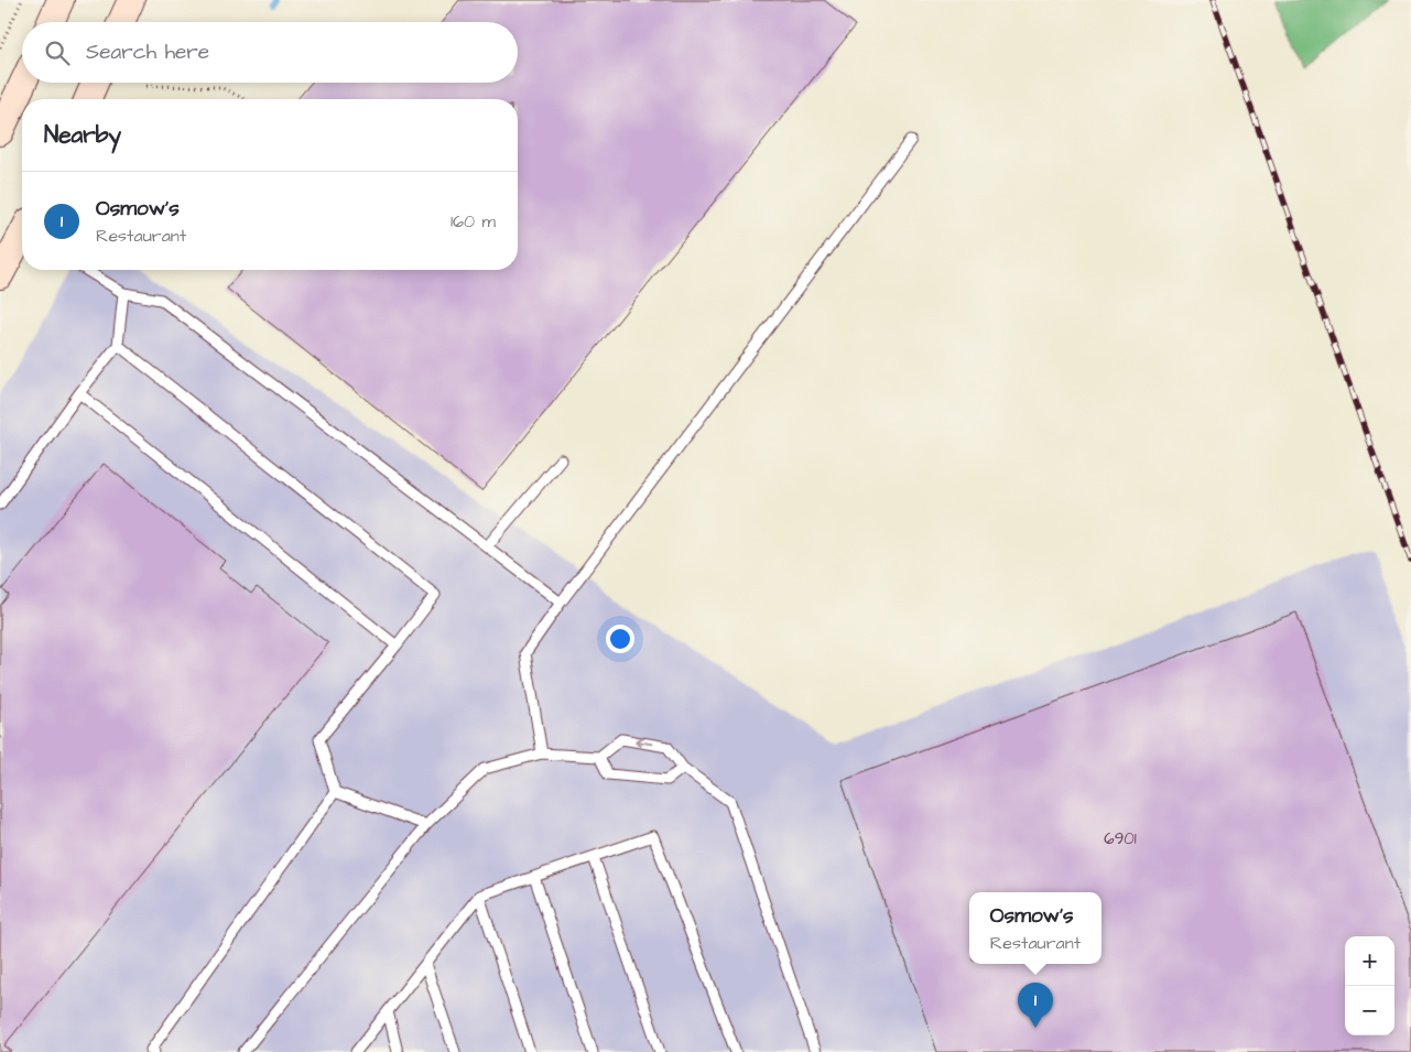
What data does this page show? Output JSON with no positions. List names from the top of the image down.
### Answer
{
  "house_numbers": ["6901"],
  "page": {
    "search": "Search here",
    "heading": "Nearby",
    "list": [
      {
        "mark": "1",
        "name": "Osmow's",
        "note": "Restaurant",
        "value": "160 m"
      }
    ],
    "popup": ["Osmow's", "Restaurant"],
    "map_buttons": ["+", "−"],
    "pins": "1"
  }
}
